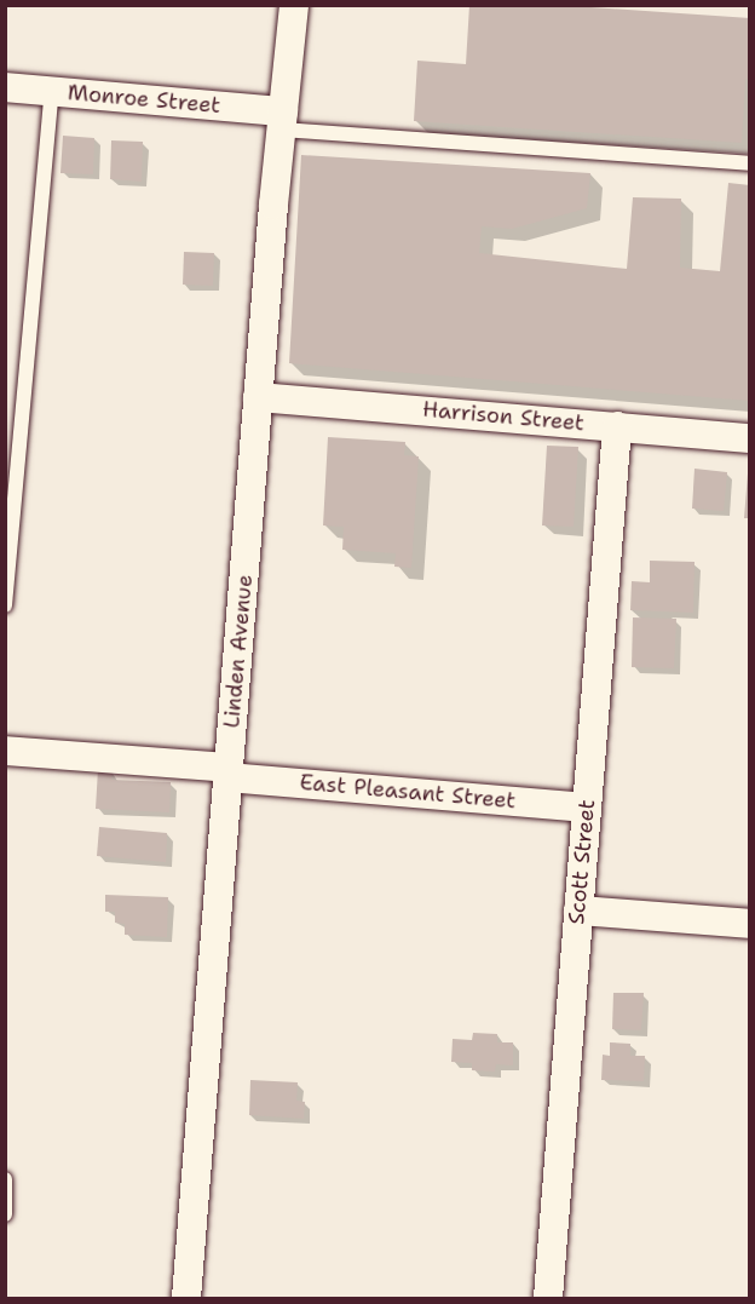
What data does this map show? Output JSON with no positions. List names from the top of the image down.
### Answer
{
  "streets": {
    "street": [
      "Monroe Street",
      "Harrison Street",
      "Linden Avenue",
      "East Pleasant Street",
      "Scott Street"
    ]
  },
  "crossings": [
    ["Monroe Street", "Linden Avenue"],
    ["Harrison Street", "Linden Avenue"],
    ["Harrison Street", "Scott Street"],
    ["Linden Avenue", "East Pleasant Street"],
    ["East Pleasant Street", "Scott Street"]
  ]
}
